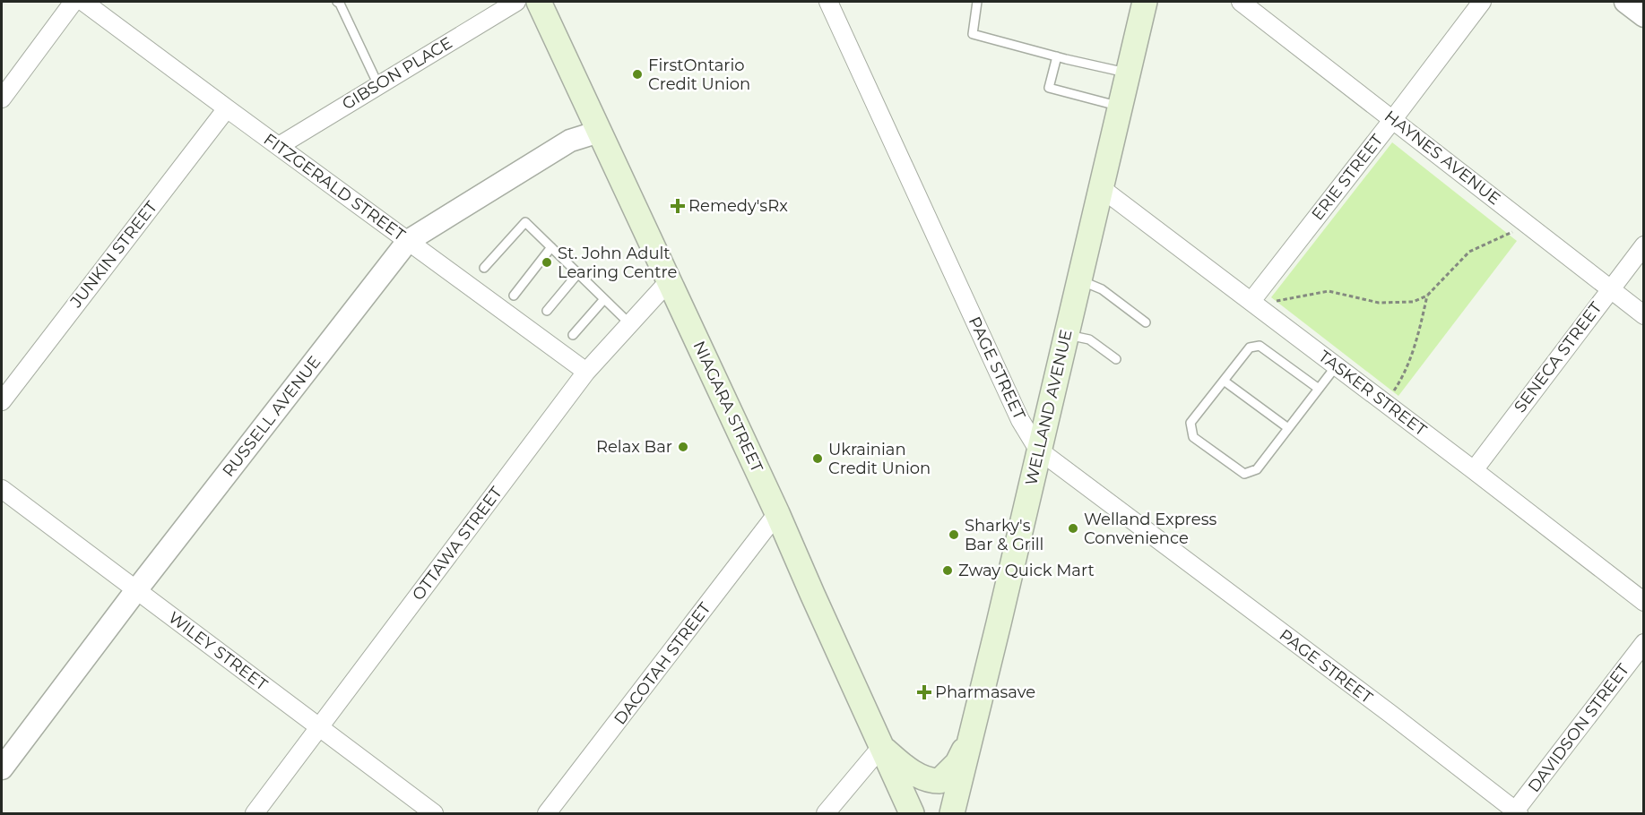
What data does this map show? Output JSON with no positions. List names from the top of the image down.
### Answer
{
  "streets": {
    "main road": ["NIAGARA STREET", "WELLAND AVENUE"],
    "street": [
      "GIBSON PLACE",
      "HAYNES AVENUE",
      "ERIE STREET",
      "FITZGERALD STREET",
      "JUNKIN STREET",
      "SENECA STREET",
      "PAGE STREET",
      "TASKER STREET",
      "RUSSELL AVENUE",
      "OTTAWA STREET",
      "WILEY STREET",
      "DACOTAH STREET",
      "DAVIDSON STREET"
    ]
  },
  "crossings": [
    ["GIBSON PLACE", "FITZGERALD STREET"],
    ["HAYNES AVENUE", "ERIE STREET"],
    ["HAYNES AVENUE", "SENECA STREET"],
    ["ERIE STREET", "TASKER STREET"],
    ["FITZGERALD STREET", "JUNKIN STREET"],
    ["FITZGERALD STREET", "RUSSELL AVENUE"],
    ["FITZGERALD STREET", "OTTAWA STREET"],
    ["SENECA STREET", "TASKER STREET"],
    ["PAGE STREET", "WELLAND AVENUE"],
    ["PAGE STREET", "DAVIDSON STREET"],
    ["TASKER STREET", "WELLAND AVENUE"],
    ["NIAGARA STREET", "RUSSELL AVENUE"],
    ["NIAGARA STREET", "OTTAWA STREET"],
    ["NIAGARA STREET", "DACOTAH STREET"],
    ["RUSSELL AVENUE", "WILEY STREET"],
    ["OTTAWA STREET", "WILEY STREET"]
  ],
  "places": {
    "other": [
      "FirstOntario Credit Union",
      "St. John Adult Learing Centre",
      "Relax Bar",
      "Ukrainian Credit Union",
      "Welland Express Convenience",
      "Sharky's Bar & Grill",
      "Zway Quick Mart"
    ],
    "health": ["Remedy'sRx", "Pharmasave"]
  }
}
